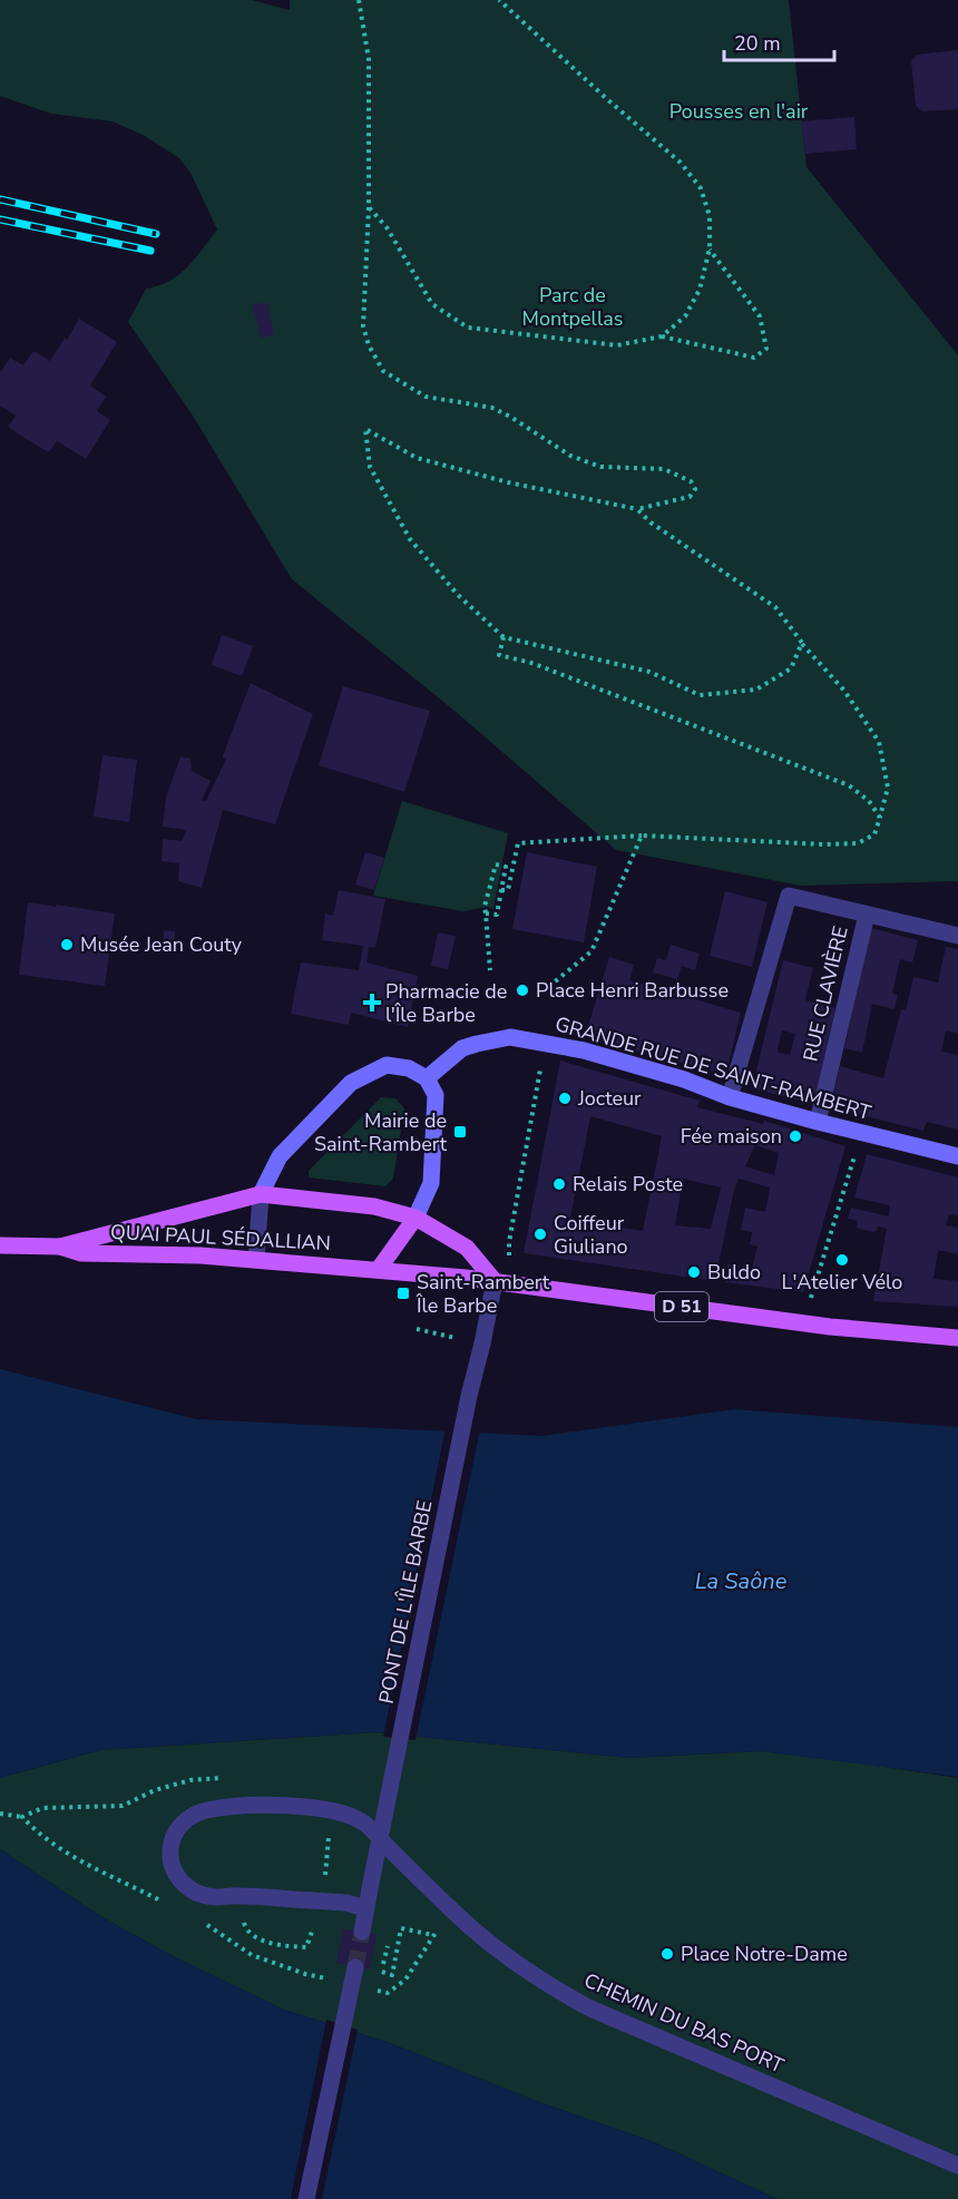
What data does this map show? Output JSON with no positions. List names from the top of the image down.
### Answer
{
  "streets": {
    "main road": ["QUAI PAUL SÉDALLIAN", "D 51"],
    "street": [
      "RUE CLAVIÈRE",
      "GRANDE RUE DE SAINT-RAMBERT",
      "PONT DE L'ÎLE BARBE",
      "CHEMIN DU BAS PORT"
    ]
  },
  "crossings": [
    ["RUE CLAVIÈRE", "GRANDE RUE DE SAINT-RAMBERT"],
    ["QUAI PAUL SÉDALLIAN", "D 51"],
    ["QUAI PAUL SÉDALLIAN", "PONT DE L'ÎLE BARBE"],
    ["D 51", "PONT DE L'ÎLE BARBE"],
    ["PONT DE L'ÎLE BARBE", "CHEMIN DU BAS PORT"]
  ],
  "water": ["La Saône"],
  "parks": ["Pousses en l'air", "Parc de Montpellas"],
  "places": {
    "other": [
      "Musée Jean Couty",
      "Place Henri Barbusse",
      "Jocteur",
      "Fée maison",
      "Relais Poste",
      "Coiffeur Giuliano",
      "L'Atelier Vélo",
      "Buldo",
      "Place Notre-Dame"
    ],
    "health": ["Pharmacie de l'Île Barbe"],
    "transit": ["Mairie de Saint-Rambert", "Saint-Rambert Île Barbe"]
  },
  "scale_bar": "20 m"
}
